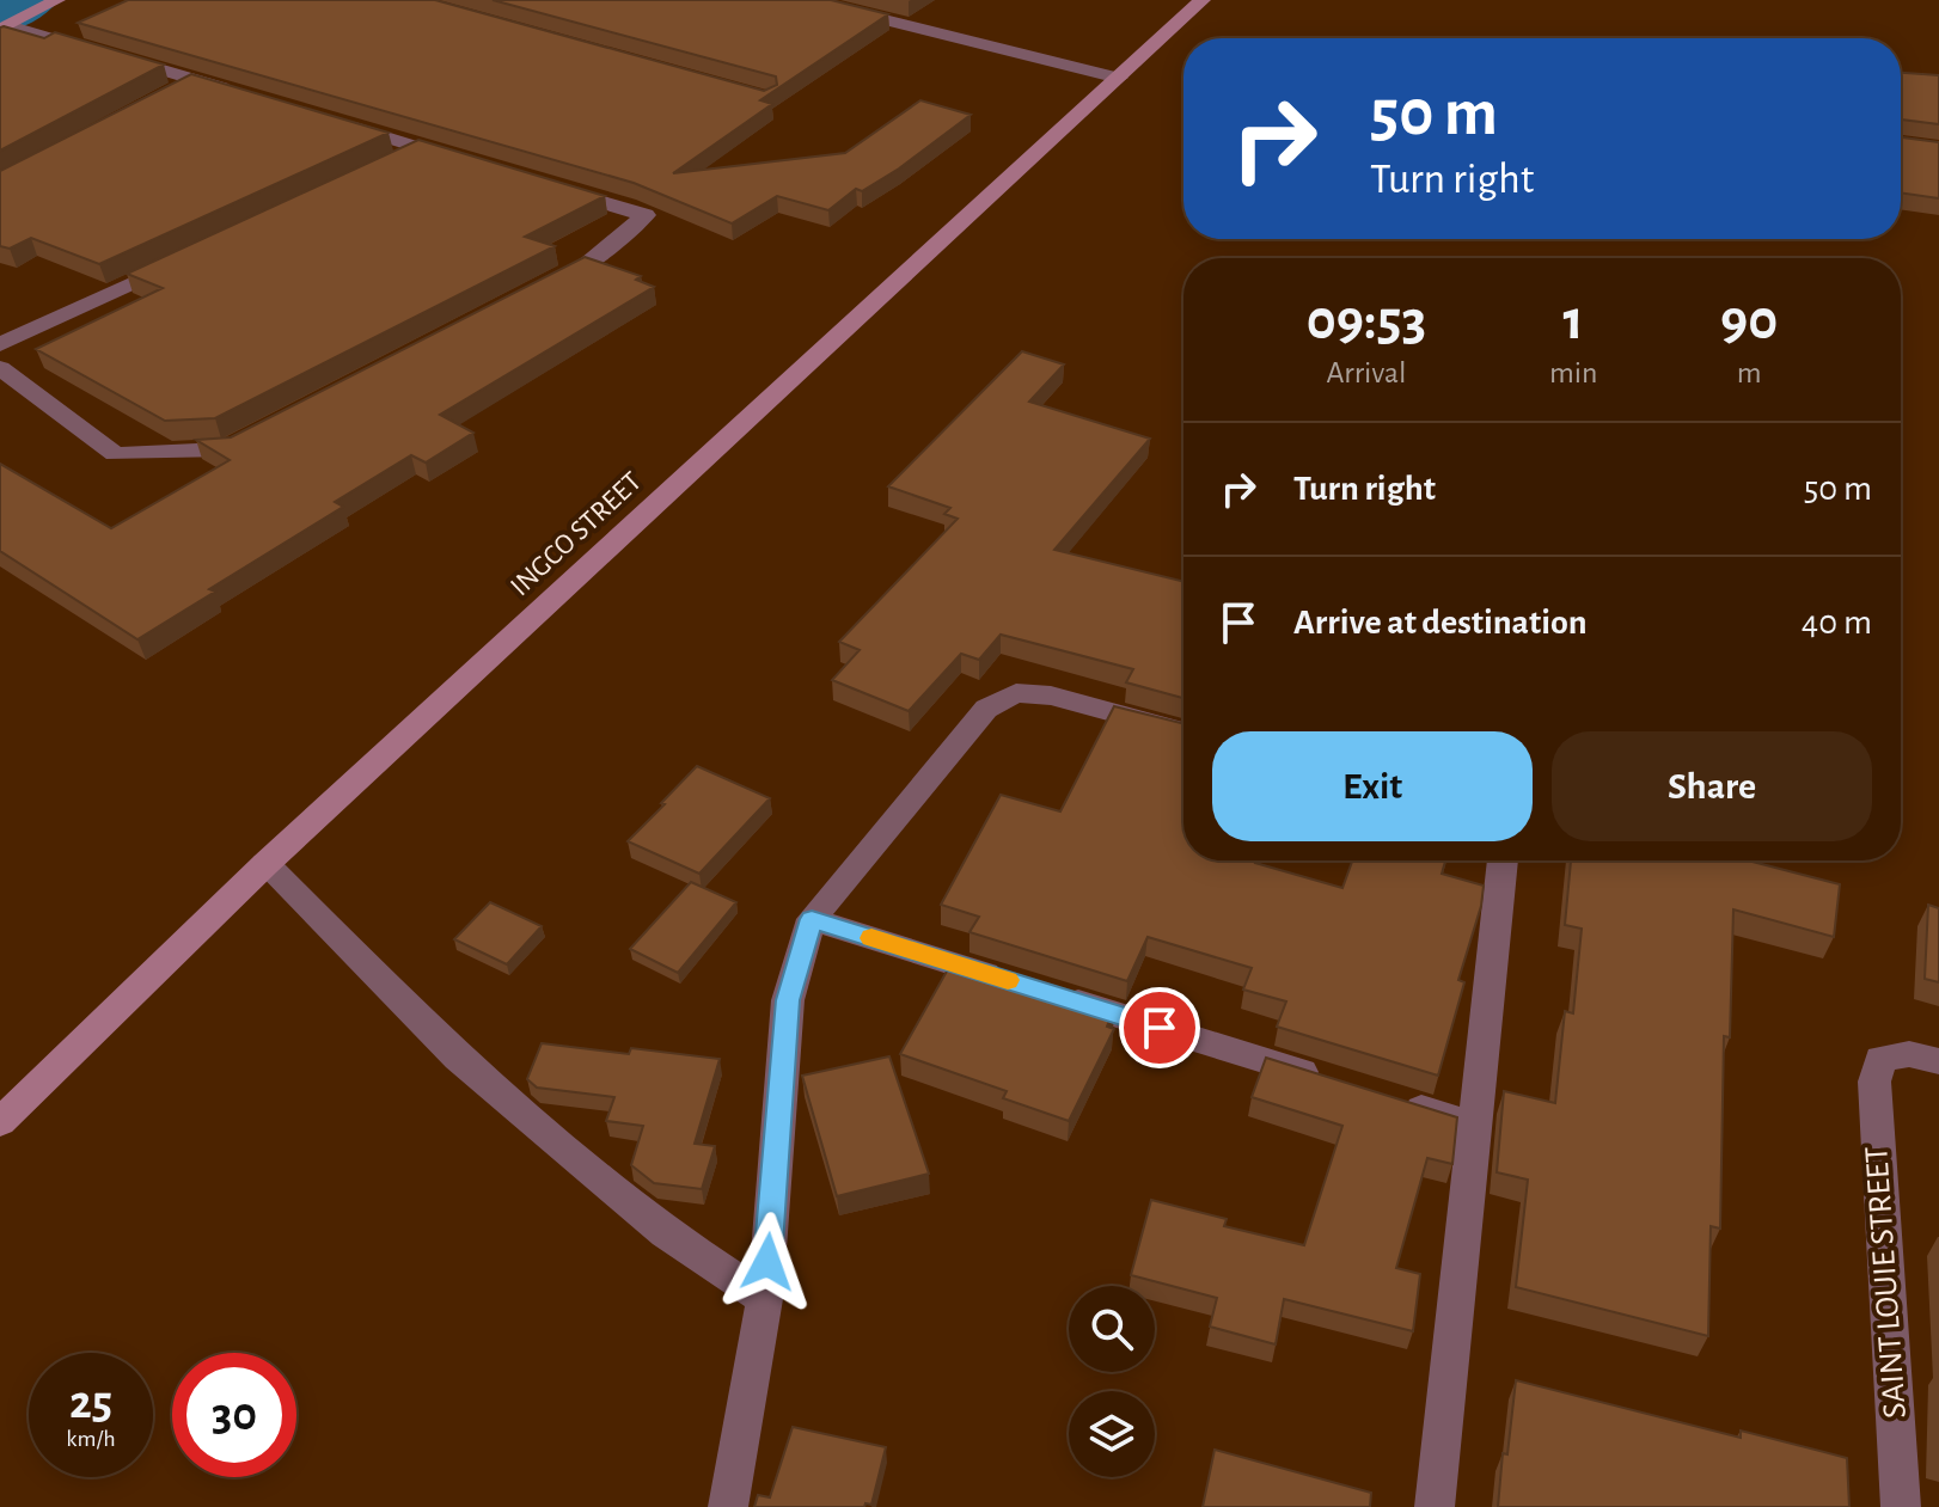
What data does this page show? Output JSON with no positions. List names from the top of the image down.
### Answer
{
  "streets": {
    "street": ["INGCO STREET", "SAINT LOUIE STREET"]
  },
  "page": {
    "turn": ["50 m", "Turn right"],
    "eta": [
      "09:53",
      "Arrival",
      "1",
      "min",
      "90",
      "m"
    ],
    "list": [
      {
        "name": "Turn right",
        "value": "50 m"
      },
      {
        "name": "Arrive at destination",
        "value": "40 m"
      }
    ],
    "buttons": ["Exit", "Share"],
    "speed": "25 km/h",
    "limit": "30"
  }
}
